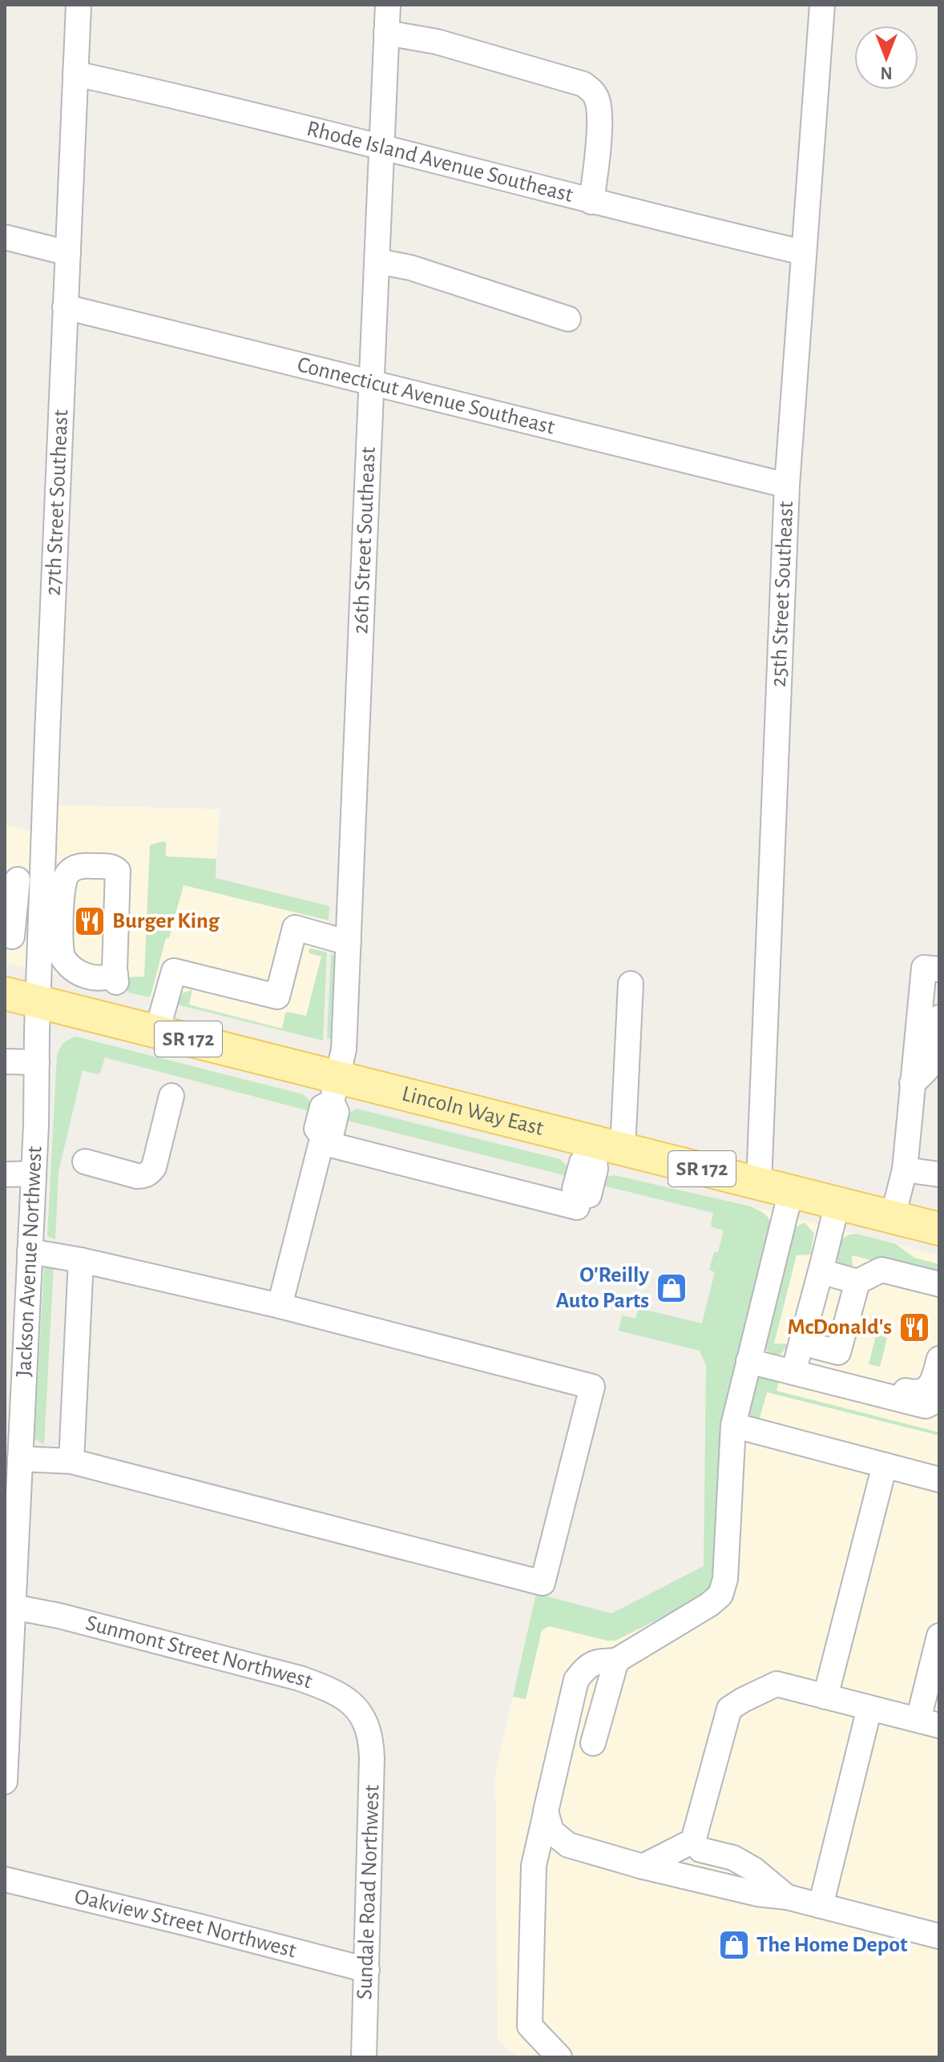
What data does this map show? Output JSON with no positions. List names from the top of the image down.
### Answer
{
  "streets": {
    "main road": ["SR 172", "Lincoln Way East"],
    "street": [
      "Rhode Island Avenue Southeast",
      "Connecticut Avenue Southeast",
      "27th Street Southeast",
      "26th Street Southeast",
      "25th Street Southeast",
      "Jackson Avenue Northwest",
      "Sunmont Street Northwest",
      "Sundale Road Northwest",
      "Oakview Street Northwest"
    ]
  },
  "crossings": [
    ["Rhode Island Avenue Southeast", "27th Street Southeast"],
    ["Rhode Island Avenue Southeast", "26th Street Southeast"],
    ["Rhode Island Avenue Southeast", "25th Street Southeast"],
    ["Connecticut Avenue Southeast", "27th Street Southeast"],
    ["Connecticut Avenue Southeast", "26th Street Southeast"],
    ["Connecticut Avenue Southeast", "25th Street Southeast"],
    ["27th Street Southeast", "Lincoln Way East"],
    ["27th Street Southeast", "Jackson Avenue Northwest"],
    ["26th Street Southeast", "Lincoln Way East"],
    ["25th Street Southeast", "Lincoln Way East"],
    ["Jackson Avenue Northwest", "Sunmont Street Northwest"],
    ["Sunmont Street Northwest", "Sundale Road Northwest"],
    ["Sundale Road Northwest", "Oakview Street Northwest"]
  ],
  "places": {
    "restaurant": ["Burger King", "McDonald's"],
    "shop": ["O'Reilly Auto Parts", "The Home Depot"]
  },
  "north": "bottom"
}
